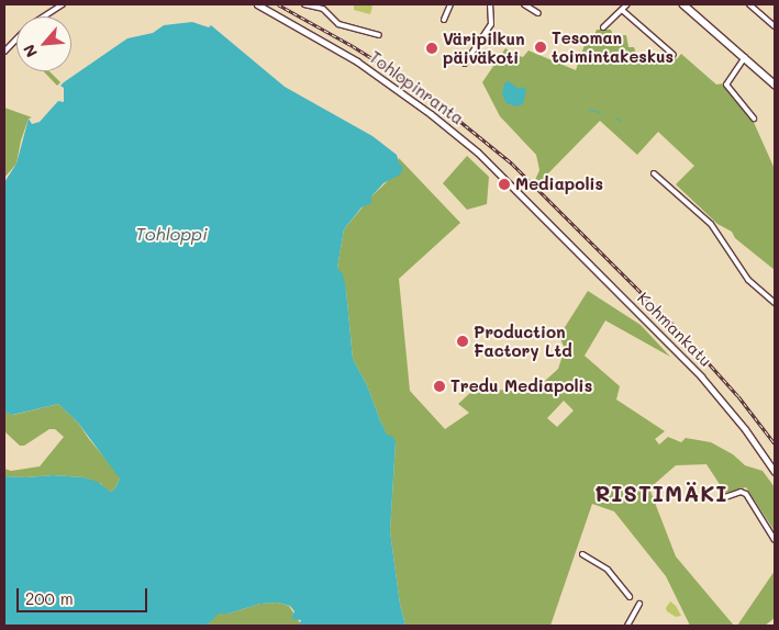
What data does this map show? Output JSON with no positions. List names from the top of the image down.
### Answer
{
  "streets": {
    "street": ["Tohlopinranta", "Kohmankatu"]
  },
  "crossings": [
    ["Tohlopinranta", "Kohmankatu"]
  ],
  "districts": ["RISTIMÄKI"],
  "water": ["Tohloppi"],
  "places": [
    "Tesoman toimintakeskus",
    "Väripilkun päiväkoti",
    "Mediapolis",
    "Production Factory Ltd",
    "Tredu Mediapolis"
  ],
  "scale_bar": "200 m",
  "north": "bottom left"
}
